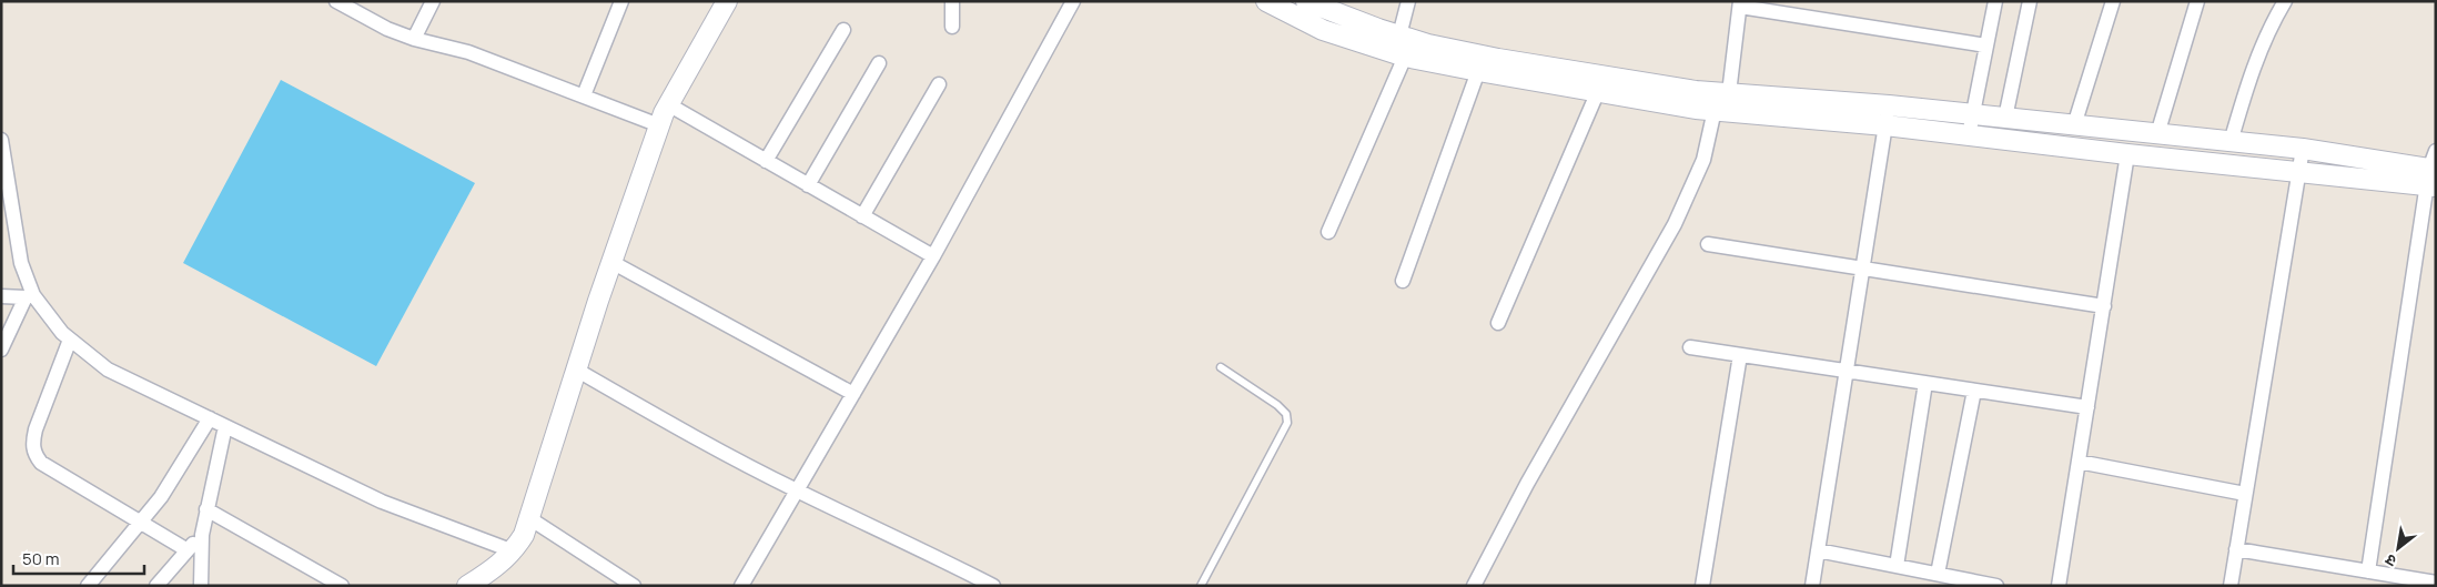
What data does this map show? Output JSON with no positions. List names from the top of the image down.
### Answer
{
  "scale_bar": "50 m",
  "north": "bottom left"
}
